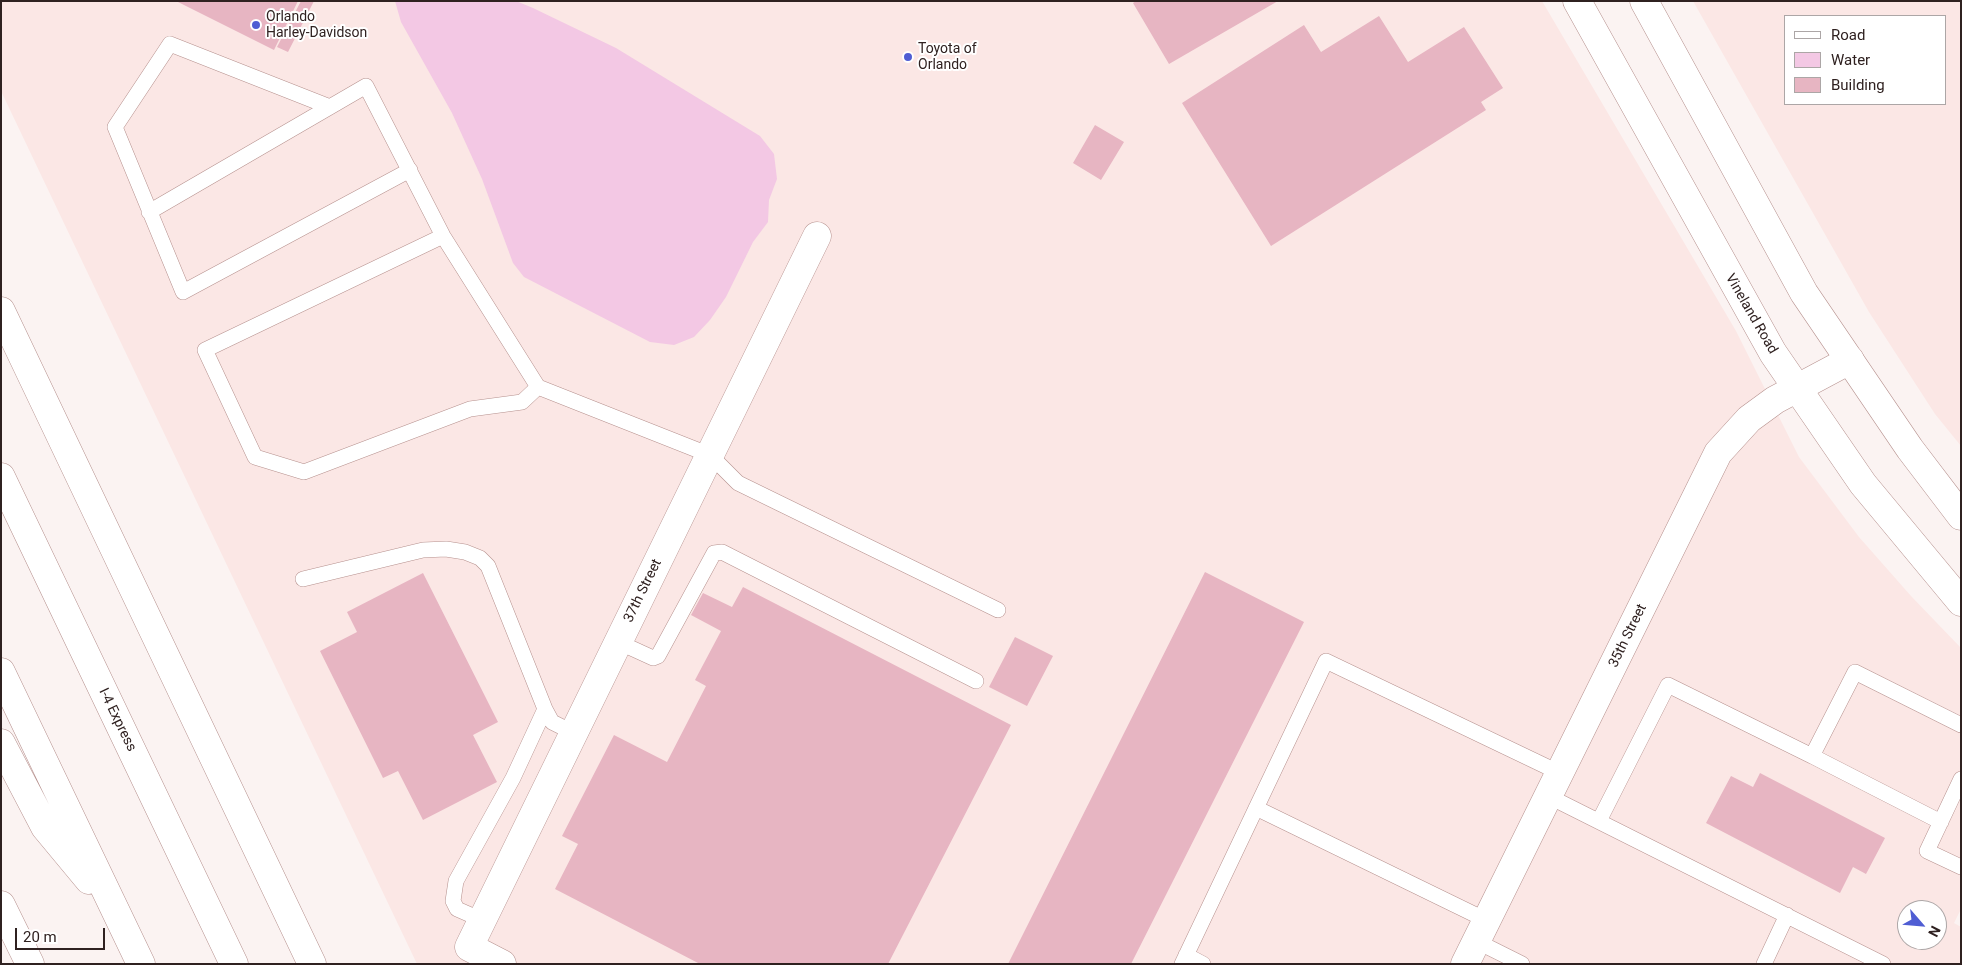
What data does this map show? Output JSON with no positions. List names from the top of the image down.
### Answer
{
  "streets": {
    "main road": [
      "Vineland Road",
      "37th Street",
      "35th Street",
      "I-4 Express"
    ]
  },
  "crossings": [
    ["Vineland Road", "35th Street"]
  ],
  "places": ["Orlando Harley-Davidson", "Toyota of Orlando"],
  "legend": ["Road", "Water", "Building"],
  "scale_bar": "20 m",
  "north": "bottom right"
}
